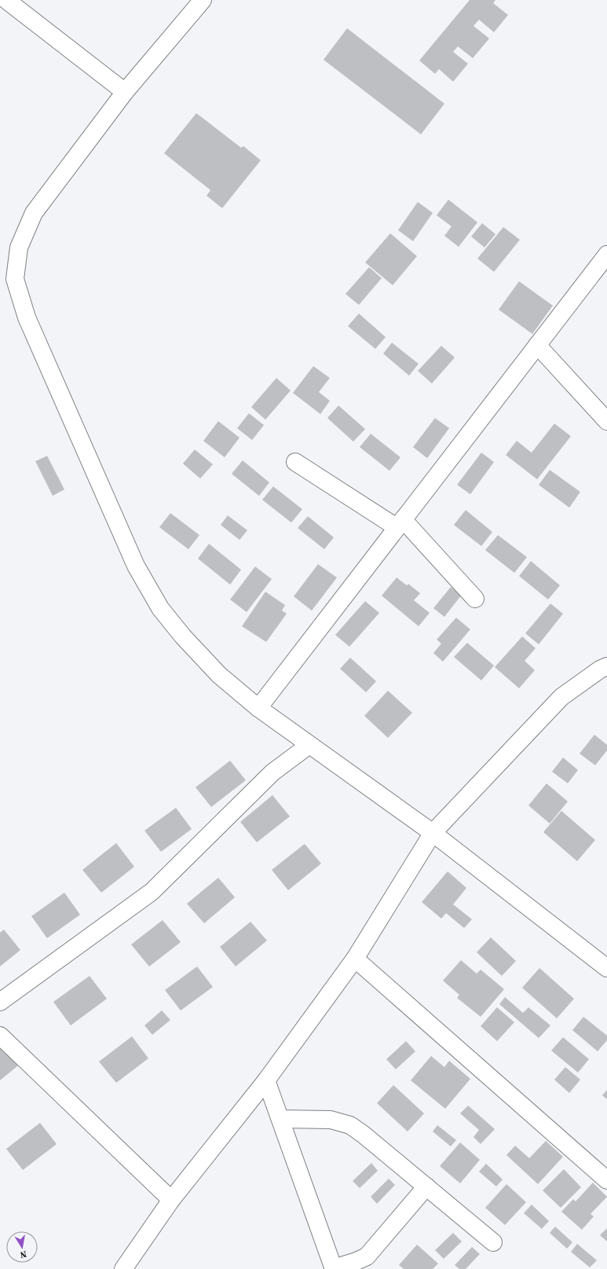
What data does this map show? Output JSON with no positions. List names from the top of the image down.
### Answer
{
  "north": "bottom"
}
